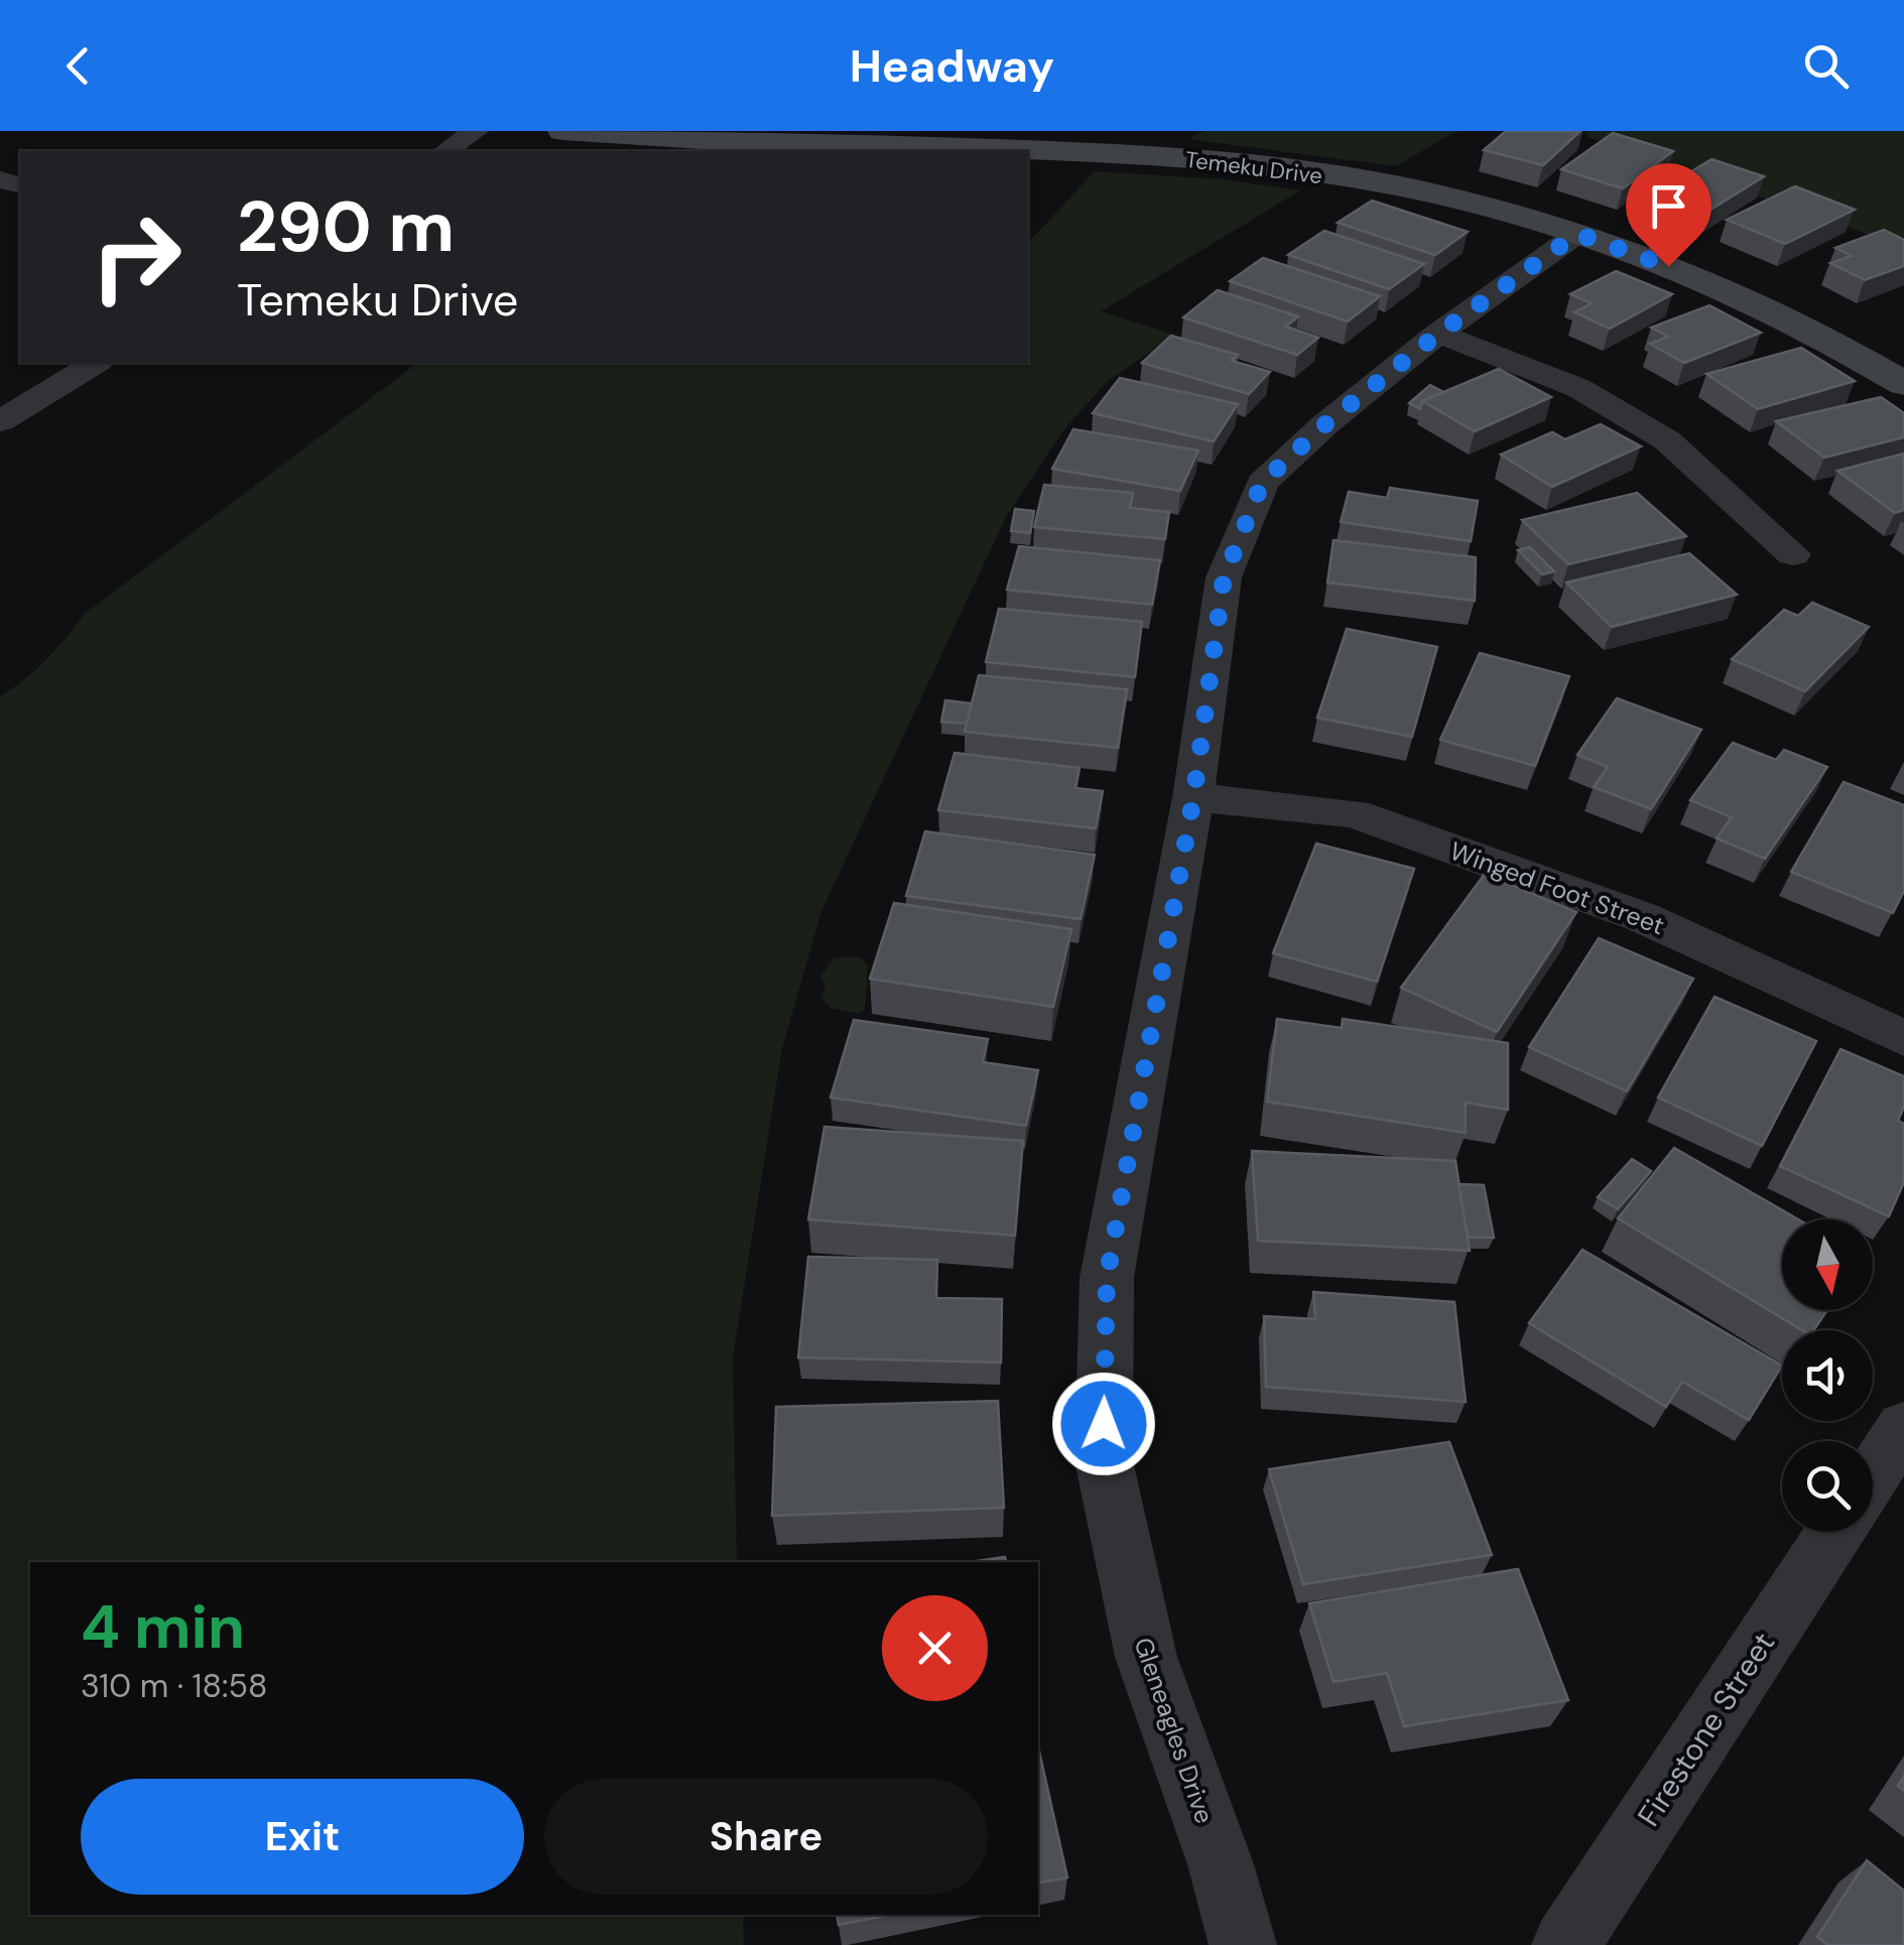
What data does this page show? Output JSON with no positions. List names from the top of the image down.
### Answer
{
  "streets": {
    "street": [
      "Temeku Drive",
      "Winged Foot Street",
      "Firestone Street",
      "Gleneagles Drive"
    ]
  },
  "crossings": [
    ["Temeku Drive", "Gleneagles Drive"],
    ["Winged Foot Street", "Gleneagles Drive"]
  ],
  "north": "bottom",
  "page": {
    "header": "Headway",
    "turn": ["290 m", "Temeku Drive"],
    "heading": ["4 min", "310 m · 18:58"],
    "buttons": ["Exit", "Share"]
  }
}
